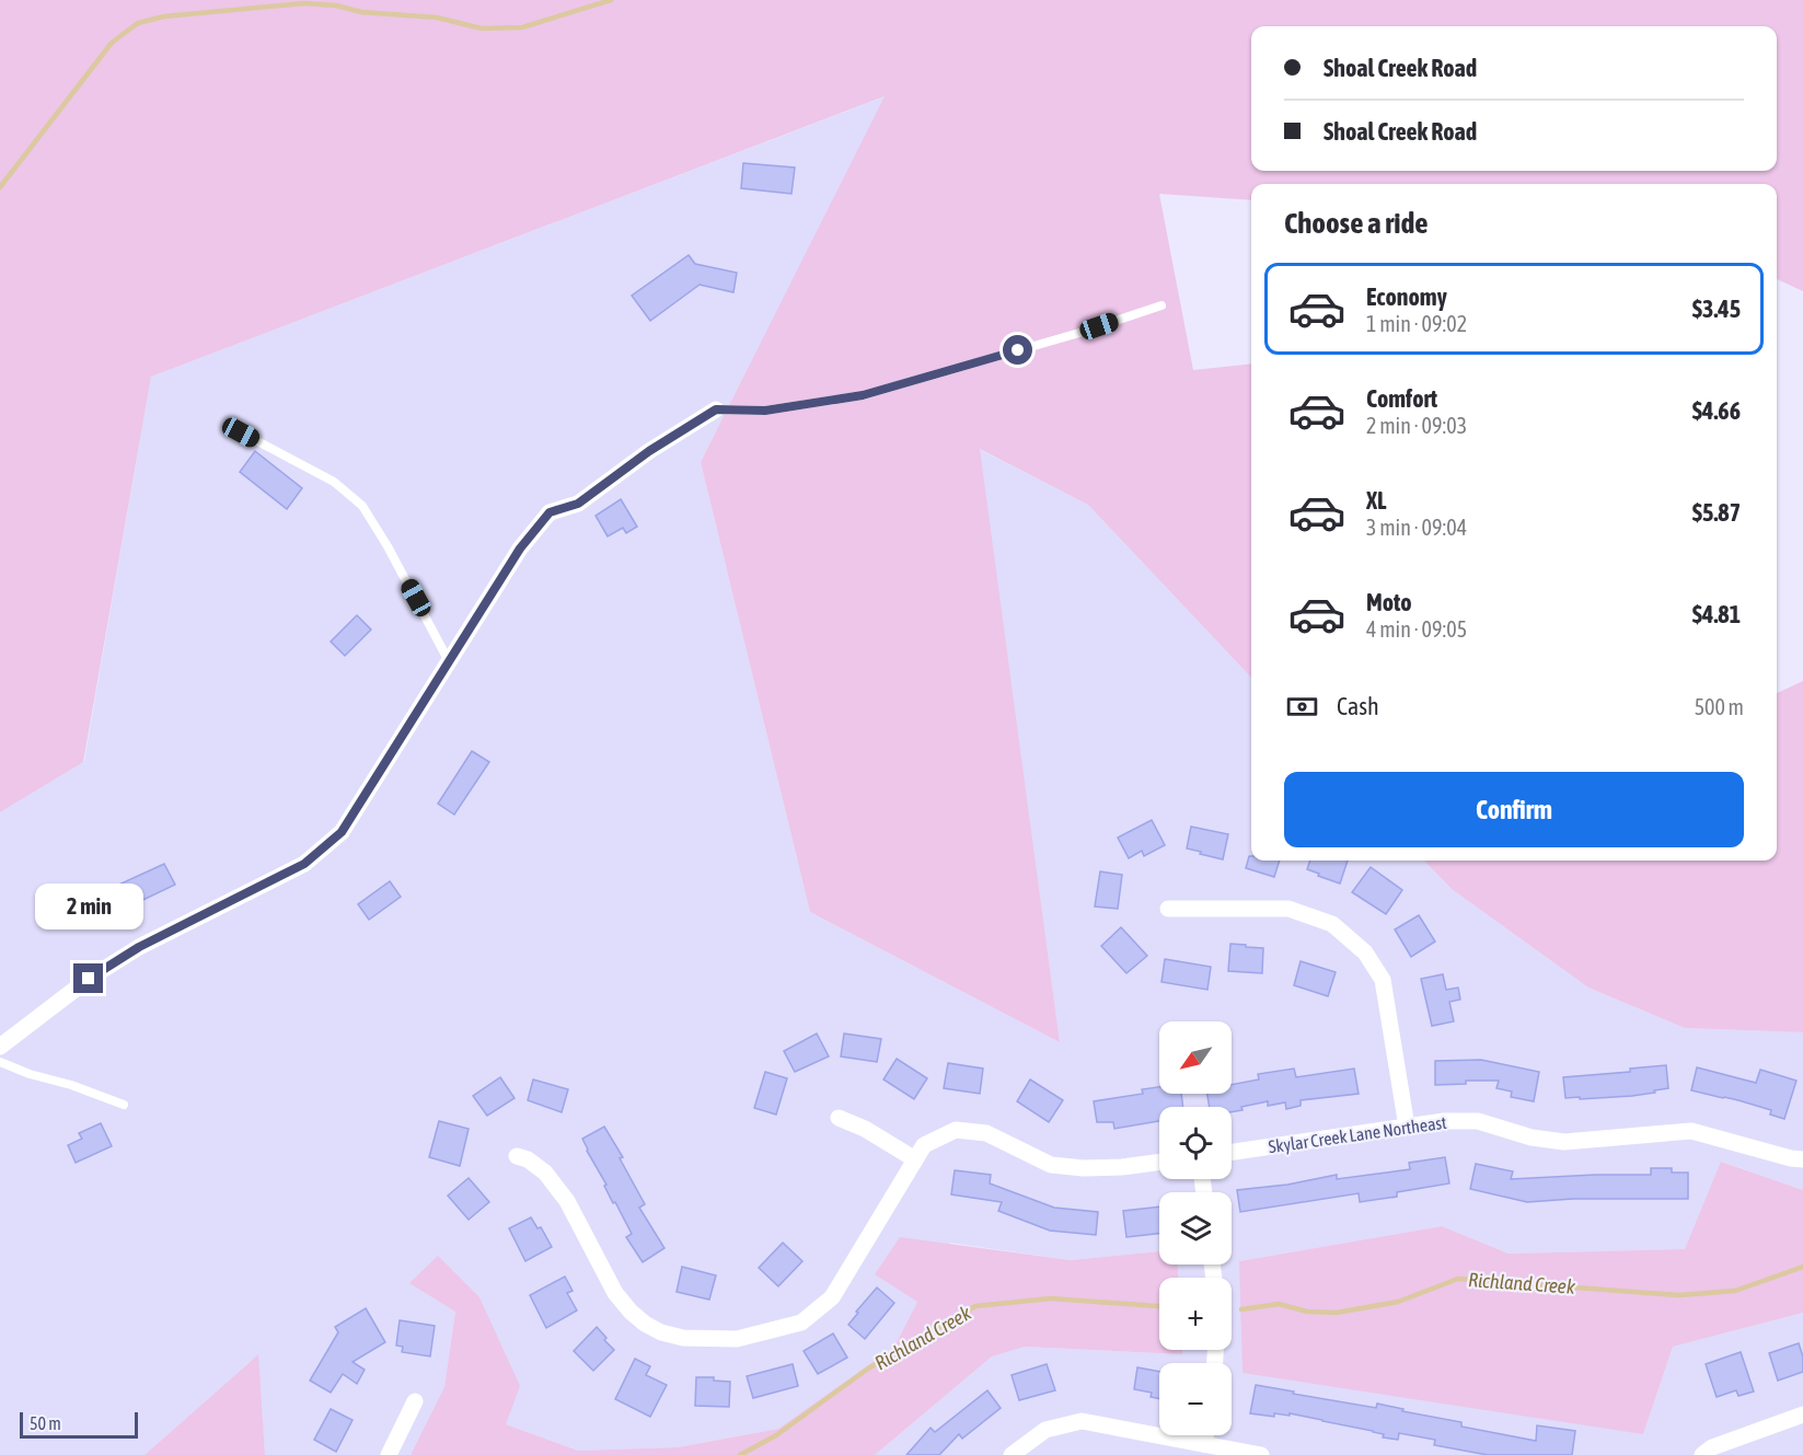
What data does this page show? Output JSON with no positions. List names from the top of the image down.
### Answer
{
  "streets": {
    "street": ["Skylar Creek Lane Northeast"]
  },
  "water": ["Richland Creek"],
  "scale_bar": "50 m",
  "north": "bottom left",
  "page": {
    "banner": ["Shoal Creek Road", "Shoal Creek Road"],
    "heading": "Choose a ride",
    "list": [
      {
        "name": "Economy",
        "note": "1 min · 09:02",
        "value": "$3.45"
      },
      {
        "name": "Comfort",
        "note": "2 min · 09:03",
        "value": "$4.66"
      },
      {
        "name": "XL",
        "note": "3 min · 09:04",
        "value": "$5.87"
      },
      {
        "name": "Moto",
        "note": "4 min · 09:05",
        "value": "$4.81"
      }
    ],
    "pay": ["Cash", "500 m"],
    "buttons": "Confirm",
    "bubble": "2 min",
    "map_buttons": ["+", "−"],
    "scale": "50 m"
  }
}
